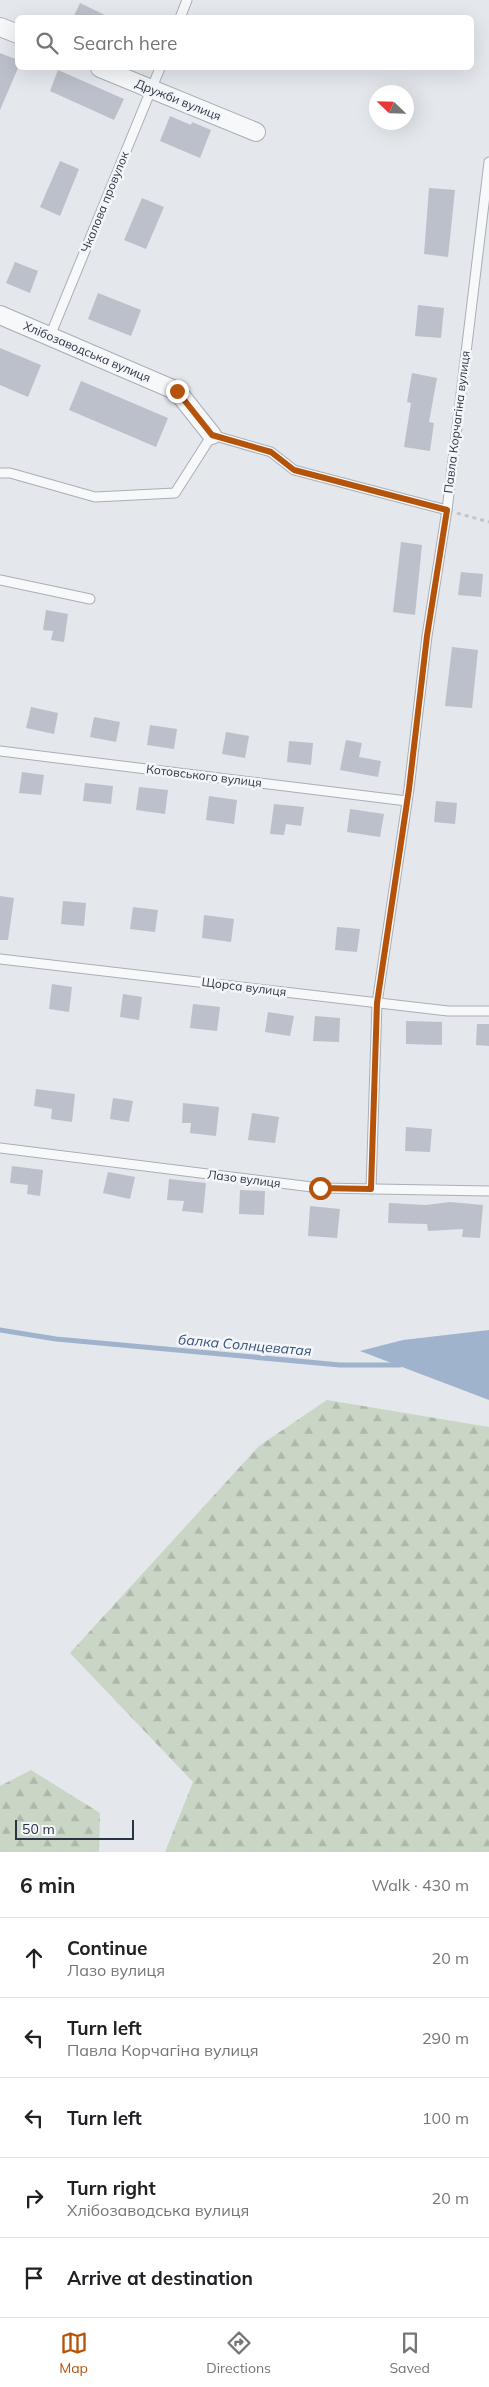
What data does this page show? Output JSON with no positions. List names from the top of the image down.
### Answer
{
  "streets": {
    "street": ["Дружби вулиця", "Хлібозаводська вулиця"],
    "lane": [
      "Чкалова провулок",
      "Павла Корчагіна вулиця",
      "Котовського вулиця",
      "Щорса вулиця",
      "Лазо вулиця"
    ]
  },
  "crossings": [
    ["Дружби вулиця", "Чкалова провулок"],
    ["Чкалова провулок", "Хлібозаводська вулиця"],
    ["Павла Корчагіна вулиця", "Котовського вулиця"],
    ["Павла Корчагіна вулиця", "Щорса вулиця"],
    ["Павла Корчагіна вулиця", "Лазо вулиця"]
  ],
  "water": ["балка Солнцеватая"],
  "scale_bar": "50 m",
  "north": "top left",
  "page": {
    "search": "Search here",
    "scale": "50 m",
    "heading": ["6 min", "Walk · 430 m"],
    "list": [
      ["Continue", "Лазо вулиця", "20 m"],
      ["Turn left", "Павла Корчагіна вулиця", "290 m"],
      ["Turn left", "100 m"],
      ["Turn right", "Хлібозаводська вулиця", "20 m"],
      "Arrive at destination"
    ],
    "nav": ["Map", "Directions", "Saved"]
  }
}
